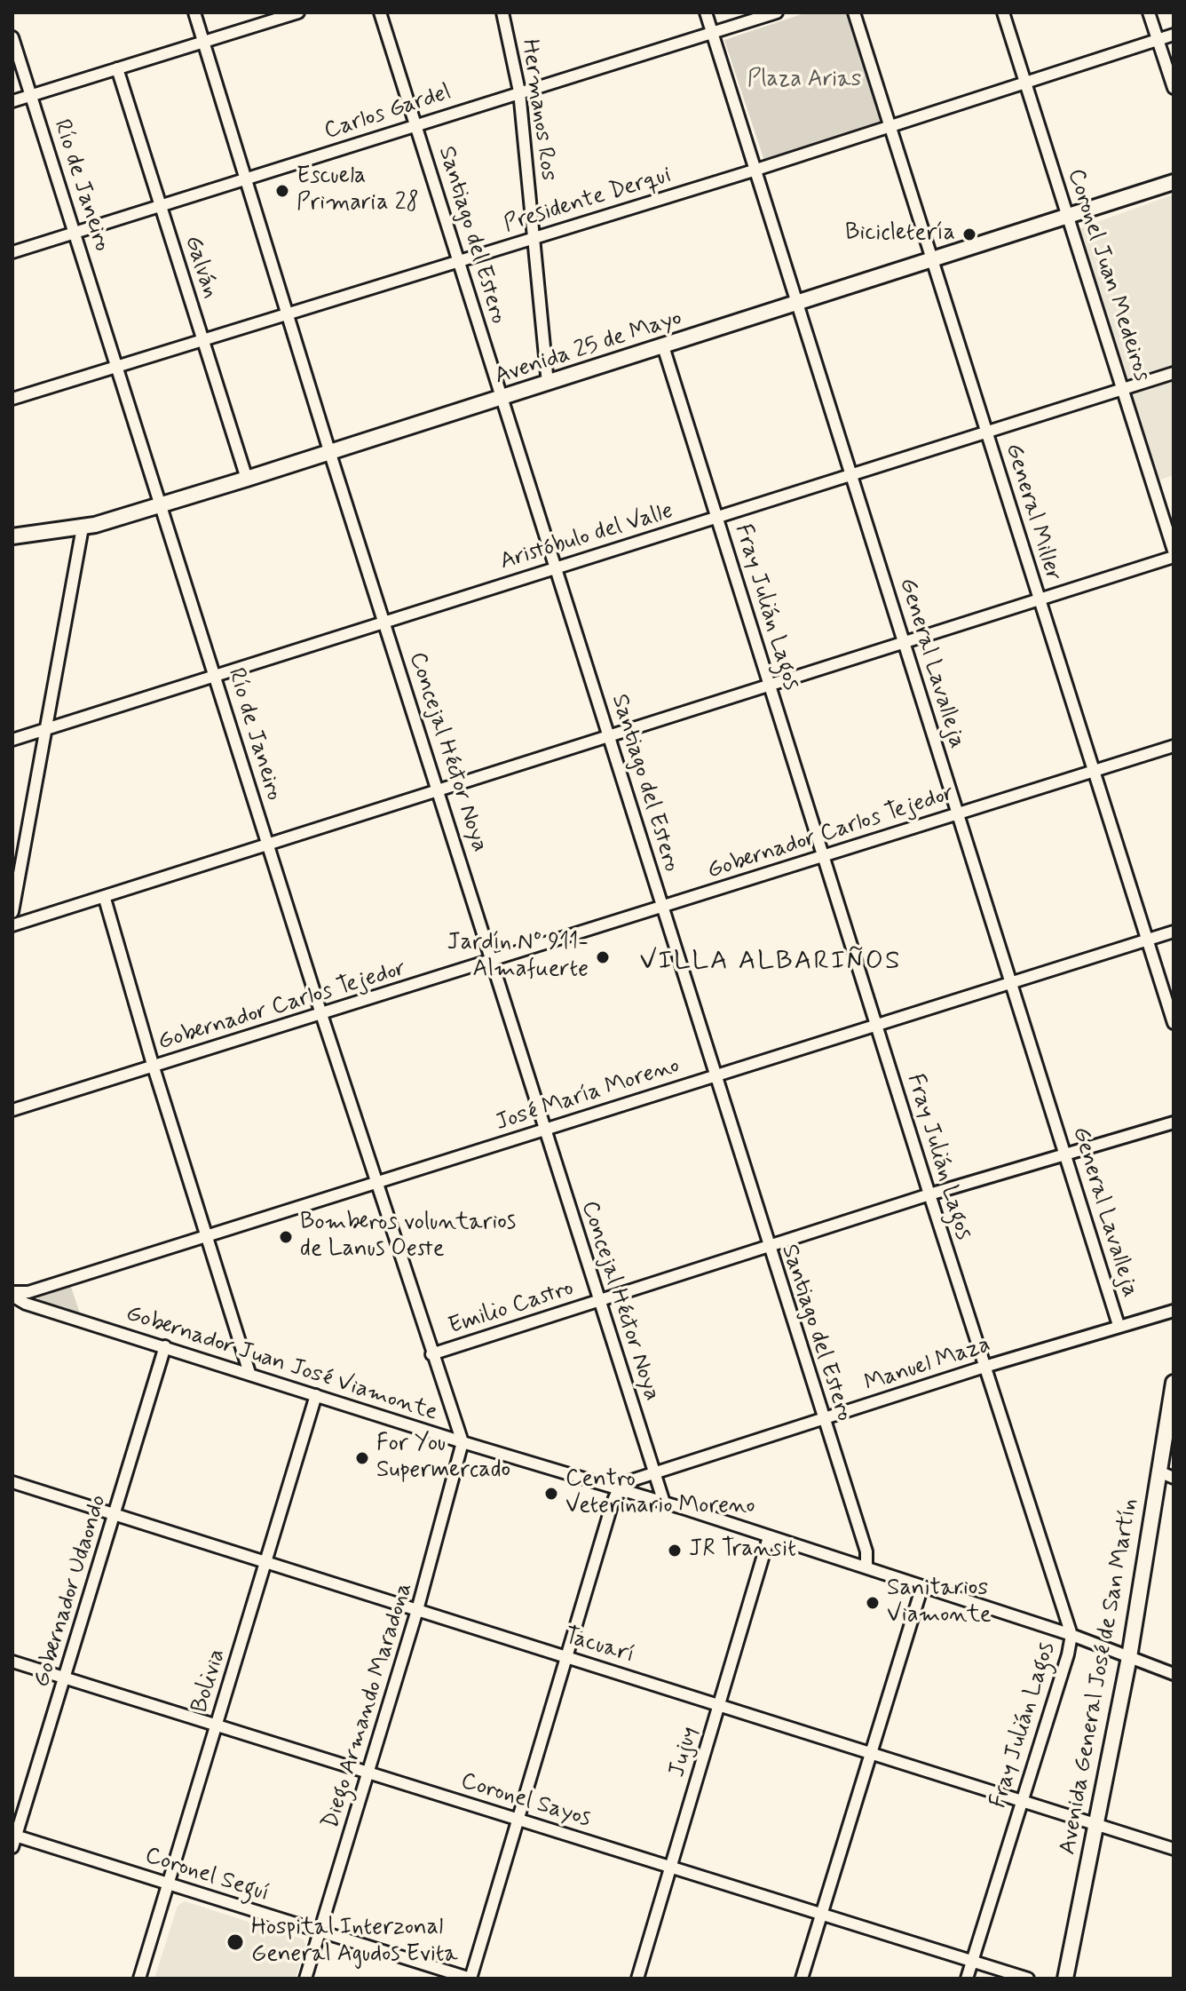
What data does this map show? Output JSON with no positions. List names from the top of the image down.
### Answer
{
  "streets": {
    "main road": ["Avenida 25 de Mayo", "Avenida General José de San Martín"],
    "street": [
      "Hermanos Ros",
      "Carlos Gardel",
      "Río de Janeiro",
      "Presidente Derqui",
      "Santiago del Estero",
      "Galván",
      "Coronel Juan Medeiros",
      "General Miller",
      "Aristóbulo del Valle",
      "Fray Julián Lagos",
      "General Lavalleja",
      "Concejal Héctor Noya",
      "Gobernador Carlos Tejedor",
      "José María Moreno",
      "Emilio Castro",
      "Gobernador Juan José Viamonte",
      "Manuel Maza",
      "Gobernador Udaondo",
      "Tacuarí",
      "Bolivia",
      "Diego Armando Maradona",
      "Jujuy",
      "Coronel Sayos",
      "Coronel Seguí"
    ]
  },
  "crossings": [
    ["Hermanos Ros", "Carlos Gardel"],
    ["Hermanos Ros", "Presidente Derqui"],
    ["Hermanos Ros", "Avenida 25 de Mayo"],
    ["Carlos Gardel", "Río de Janeiro"],
    ["Carlos Gardel", "Santiago del Estero"],
    ["Carlos Gardel", "Galván"],
    ["Carlos Gardel", "General Lavalleja"],
    ["Carlos Gardel", "Concejal Héctor Noya"],
    ["Río de Janeiro", "Presidente Derqui"],
    ["Río de Janeiro", "Avenida 25 de Mayo"],
    ["Río de Janeiro", "Aristóbulo del Valle"],
    ["Río de Janeiro", "Gobernador Carlos Tejedor"],
    ["Río de Janeiro", "José María Moreno"],
    ["Río de Janeiro", "Emilio Castro"],
    ["Río de Janeiro", "Gobernador Juan José Viamonte"],
    ["Río de Janeiro", "Diego Armando Maradona"],
    ["Presidente Derqui", "Santiago del Estero"],
    ["Presidente Derqui", "Galván"],
    ["Presidente Derqui", "Coronel Juan Medeiros"],
    ["Presidente Derqui", "General Miller"],
    ["Presidente Derqui", "General Lavalleja"],
    ["Presidente Derqui", "Concejal Héctor Noya"],
    ["Santiago del Estero", "Avenida 25 de Mayo"],
    ["Santiago del Estero", "Aristóbulo del Valle"],
    ["Santiago del Estero", "Gobernador Carlos Tejedor"],
    ["Santiago del Estero", "José María Moreno"],
    ["Santiago del Estero", "Emilio Castro"],
    ["Santiago del Estero", "Gobernador Juan José Viamonte"],
    ["Santiago del Estero", "Manuel Maza"],
    ["Galván", "Avenida 25 de Mayo"],
    ["Coronel Juan Medeiros", "Avenida 25 de Mayo"],
    ["Coronel Juan Medeiros", "Aristóbulo del Valle"],
    ["Avenida 25 de Mayo", "General Miller"],
    ["Avenida 25 de Mayo", "Fray Julián Lagos"],
    ["Avenida 25 de Mayo", "General Lavalleja"],
    ["Avenida 25 de Mayo", "Concejal Héctor Noya"],
    ["General Miller", "Aristóbulo del Valle"],
    ["General Miller", "Gobernador Carlos Tejedor"],
    ["General Miller", "José María Moreno"],
    ["Aristóbulo del Valle", "Fray Julián Lagos"],
    ["Aristóbulo del Valle", "General Lavalleja"],
    ["Aristóbulo del Valle", "Concejal Héctor Noya"],
    ["Fray Julián Lagos", "Gobernador Carlos Tejedor"],
    ["Fray Julián Lagos", "José María Moreno"],
    ["Fray Julián Lagos", "Emilio Castro"],
    ["Fray Julián Lagos", "Gobernador Juan José Viamonte"],
    ["Fray Julián Lagos", "Manuel Maza"],
    ["Fray Julián Lagos", "Tacuarí"],
    ["Fray Julián Lagos", "Coronel Sayos"],
    ["General Lavalleja", "Gobernador Carlos Tejedor"],
    ["General Lavalleja", "José María Moreno"],
    ["General Lavalleja", "Emilio Castro"],
    ["General Lavalleja", "Manuel Maza"],
    ["Concejal Héctor Noya", "Gobernador Carlos Tejedor"],
    ["Concejal Héctor Noya", "José María Moreno"],
    ["Concejal Héctor Noya", "Emilio Castro"],
    ["Concejal Héctor Noya", "Gobernador Juan José Viamonte"],
    ["Concejal Héctor Noya", "Manuel Maza"],
    ["José María Moreno", "Gobernador Juan José Viamonte"],
    ["Gobernador Juan José Viamonte", "Manuel Maza"],
    ["Gobernador Juan José Viamonte", "Gobernador Udaondo"],
    ["Gobernador Juan José Viamonte", "Avenida General José de San Martín"],
    ["Gobernador Juan José Viamonte", "Bolivia"],
    ["Gobernador Juan José Viamonte", "Diego Armando Maradona"],
    ["Gobernador Juan José Viamonte", "Jujuy"],
    ["Gobernador Udaondo", "Tacuarí"],
    ["Gobernador Udaondo", "Coronel Sayos"],
    ["Gobernador Udaondo", "Coronel Seguí"],
    ["Tacuarí", "Avenida General José de San Martín"],
    ["Tacuarí", "Bolivia"],
    ["Tacuarí", "Diego Armando Maradona"],
    ["Tacuarí", "Jujuy"],
    ["Bolivia", "Coronel Sayos"],
    ["Bolivia", "Coronel Seguí"],
    ["Diego Armando Maradona", "Coronel Sayos"],
    ["Diego Armando Maradona", "Coronel Seguí"],
    ["Jujuy", "Coronel Sayos"]
  ],
  "districts": ["VILLA ALBARIÑOS"],
  "parks": ["Plaza Arias"],
  "places": [
    "Escuela Primaria 28",
    "Bicicletería",
    "Jardín Nº 911- Almafuerte",
    "Bomberos voluntarios de Lanus Oeste",
    "For You Supermercado",
    "Centro Veterinario Moreno",
    "JR Transit",
    "Sanitarios Viamonte",
    "Hospital Interzonal General Agudos Evita"
  ]
}
